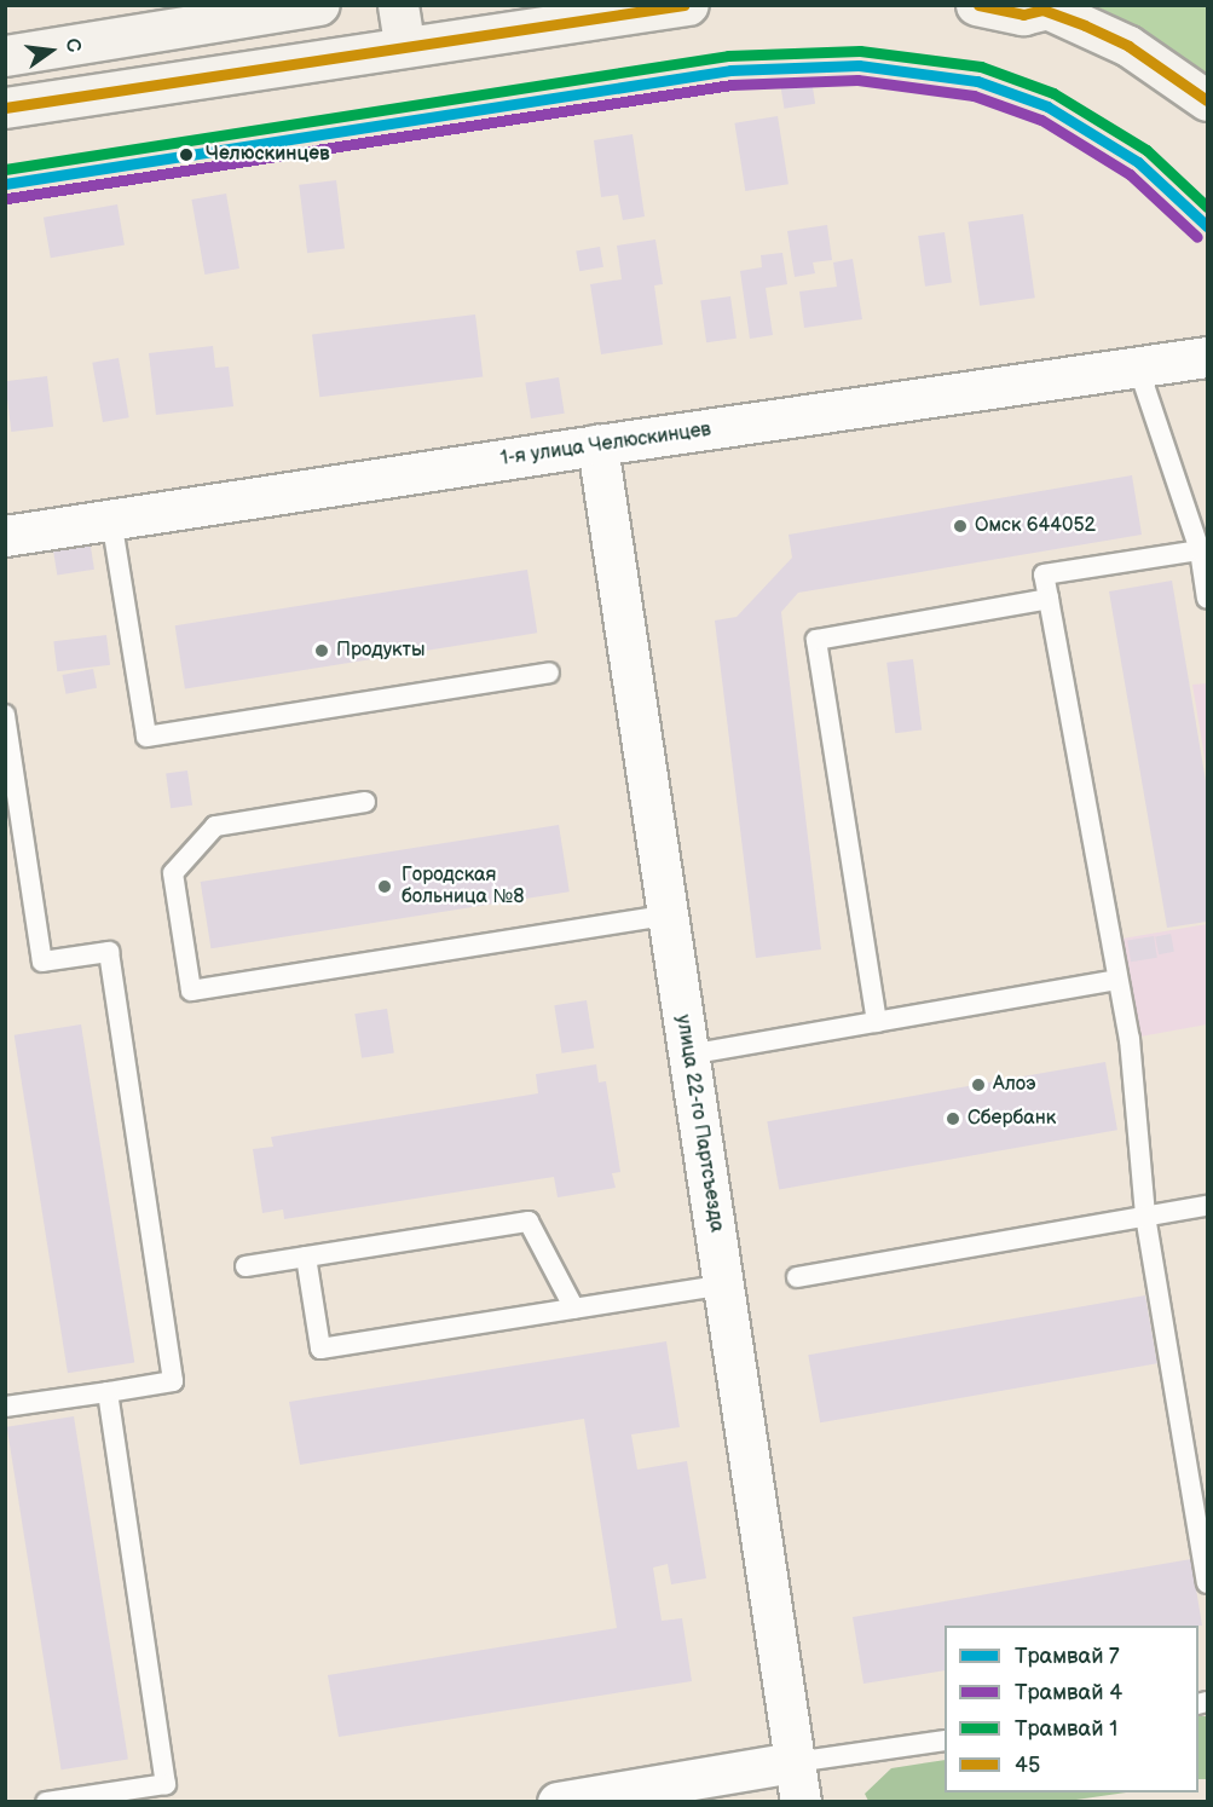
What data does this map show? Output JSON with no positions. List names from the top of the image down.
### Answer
{
  "streets": {
    "street": ["1-я улица Челюскинцев", "улица 22-го Партсъезда"]
  },
  "crossings": [
    ["1-я улица Челюскинцев", "улица 22-го Партсъезда"]
  ],
  "places": [
    "Челюскинцев",
    "Омск 644052",
    "Продукты",
    "Городская больница №8",
    "Алоэ",
    "Сбербанк"
  ],
  "lines": [
    "transit line 45",
    "tram line 1",
    "tram line 7",
    "tram line 4"
  ],
  "legend": [
    "Трамвай 7",
    "Трамвай 4",
    "Трамвай 1",
    "45"
  ],
  "north": "right"
}
